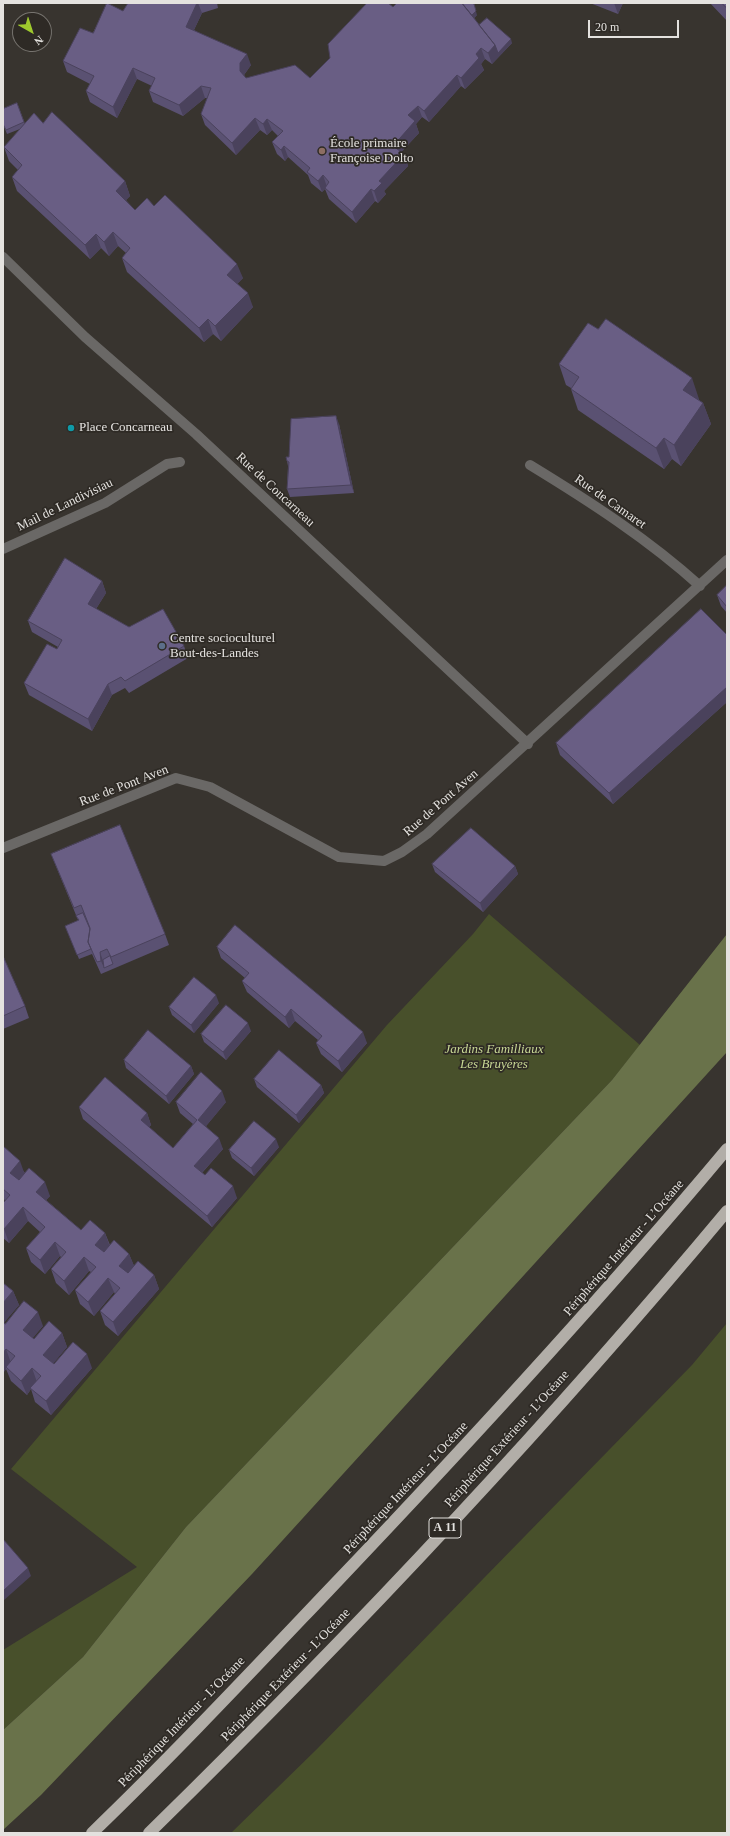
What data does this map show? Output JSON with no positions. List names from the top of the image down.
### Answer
{
  "streets": {
    "highway": ["Périphérique Intérieur - L’Océane", "Périphérique Extérieur - L’Océane", "A 11"],
    "street": [
      "Rue de Concarneau",
      "Rue de Camaret",
      "Mail de Landivisiau",
      "Rue de Pont Aven"
    ]
  },
  "crossings": [
    ["Rue de Concarneau", "Rue de Pont Aven"],
    ["Rue de Camaret", "Rue de Pont Aven"]
  ],
  "parks": ["Jardins Familliaux Les Bruyères"],
  "places": ["École primaire Françoise Dolto", "Place Concarneau", "Centre socioculturel Bout-des-Landes"],
  "scale_bar": "20 m",
  "north": "bottom right"
}
